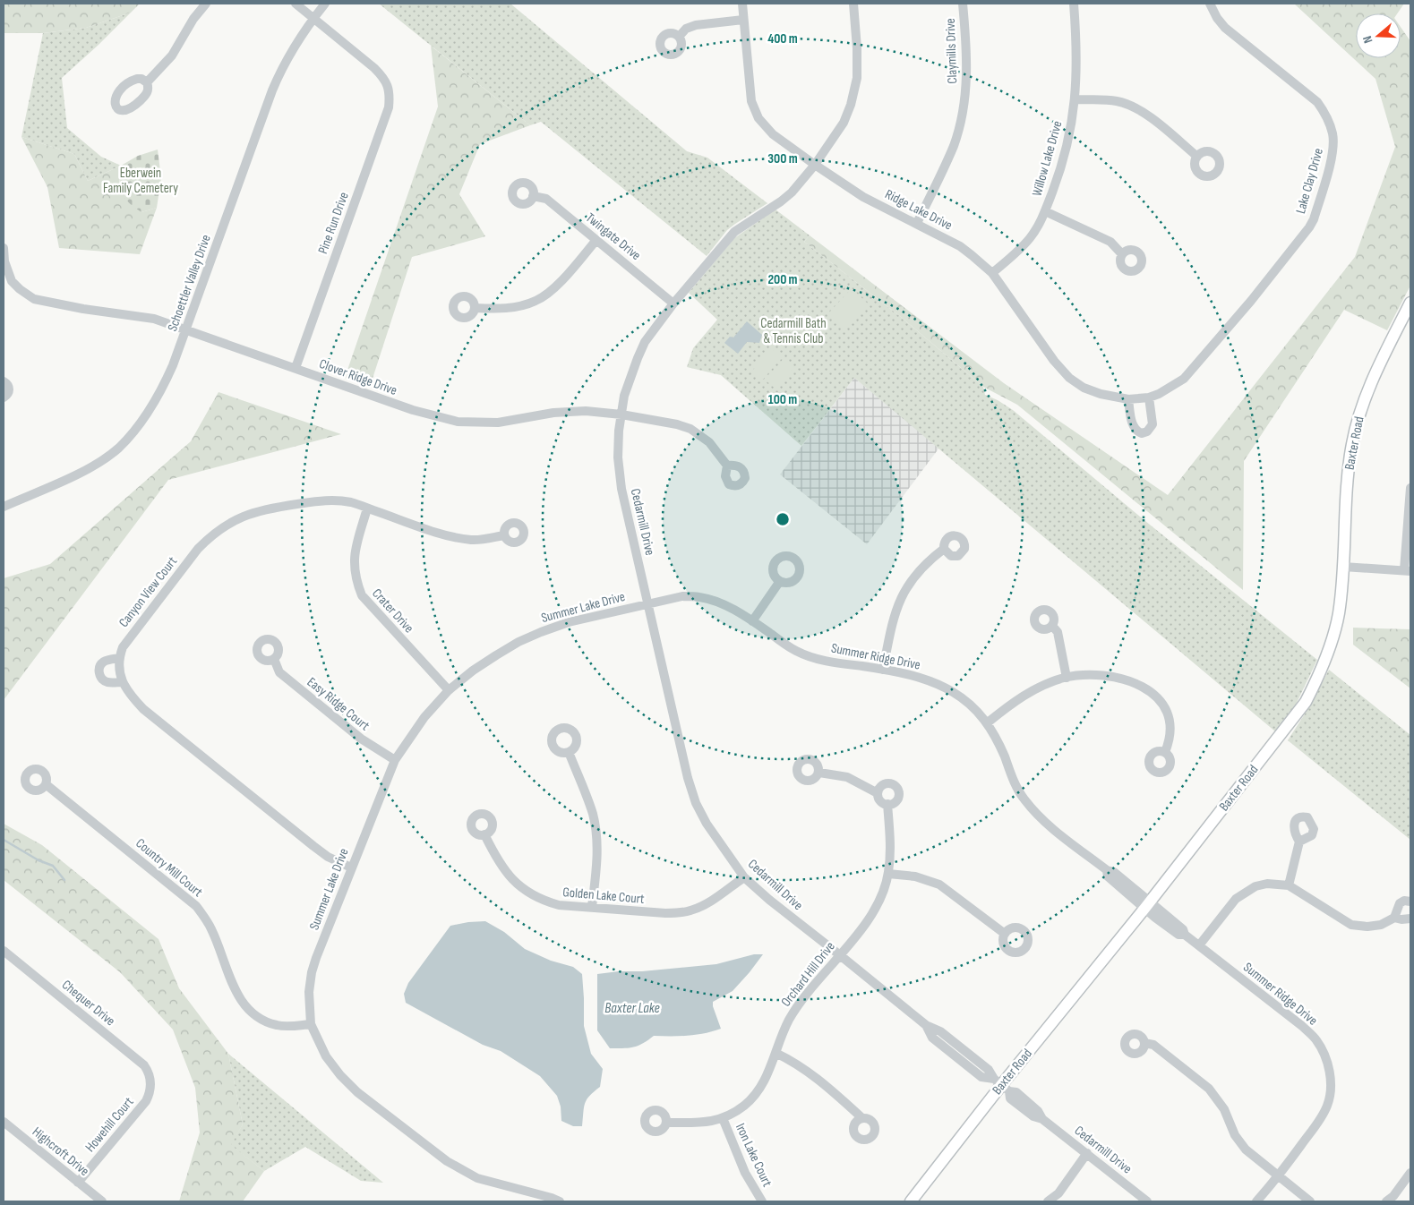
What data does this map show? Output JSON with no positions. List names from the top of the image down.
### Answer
{
  "streets": {
    "main road": ["Baxter Road"],
    "street": [
      "Claymills Drive",
      "Willow Lake Drive",
      "Lake Clay Drive",
      "Ridge Lake Drive",
      "Pine Run Drive",
      "Twingate Drive",
      "Schoettler Valley Drive",
      "Clover Ridge Drive",
      "Cedarmill Drive",
      "Canyon View Court",
      "Summer Lake Drive",
      "Crater Drive",
      "Summer Ridge Drive",
      "Easy Ridge Court",
      "Country Mill Court",
      "Golden Lake Court",
      "Orchard Hill Drive",
      "Chequer Drive",
      "Howehill Court",
      "Highcroft Drive",
      "Iron Lake Court"
    ]
  },
  "crossings": [
    ["Claymills Drive", "Ridge Lake Drive"],
    ["Willow Lake Drive", "Ridge Lake Drive"],
    ["Lake Clay Drive", "Ridge Lake Drive"],
    ["Ridge Lake Drive", "Cedarmill Drive"],
    ["Pine Run Drive", "Schoettler Valley Drive"],
    ["Pine Run Drive", "Clover Ridge Drive"],
    ["Twingate Drive", "Cedarmill Drive"],
    ["Schoettler Valley Drive", "Clover Ridge Drive"],
    ["Clover Ridge Drive", "Cedarmill Drive"],
    ["Baxter Road", "Cedarmill Drive"],
    ["Baxter Road", "Summer Ridge Drive"],
    ["Cedarmill Drive", "Summer Lake Drive"],
    ["Cedarmill Drive", "Summer Ridge Drive"],
    ["Cedarmill Drive", "Golden Lake Court"],
    ["Cedarmill Drive", "Orchard Hill Drive"],
    ["Canyon View Court", "Crater Drive"],
    ["Summer Lake Drive", "Crater Drive"],
    ["Summer Lake Drive", "Summer Ridge Drive"],
    ["Summer Lake Drive", "Easy Ridge Court"],
    ["Summer Lake Drive", "Country Mill Court"],
    ["Orchard Hill Drive", "Iron Lake Court"],
    ["Chequer Drive", "Howehill Court"],
    ["Howehill Court", "Highcroft Drive"]
  ],
  "water": ["Baxter Lake"],
  "parks": ["Eberwein Family Cemetery", "Cedarmill Bath & Tennis Club"],
  "north": "left",
  "rings": [
    "400 m",
    "300 m",
    "200 m",
    "100 m"
  ]
}
